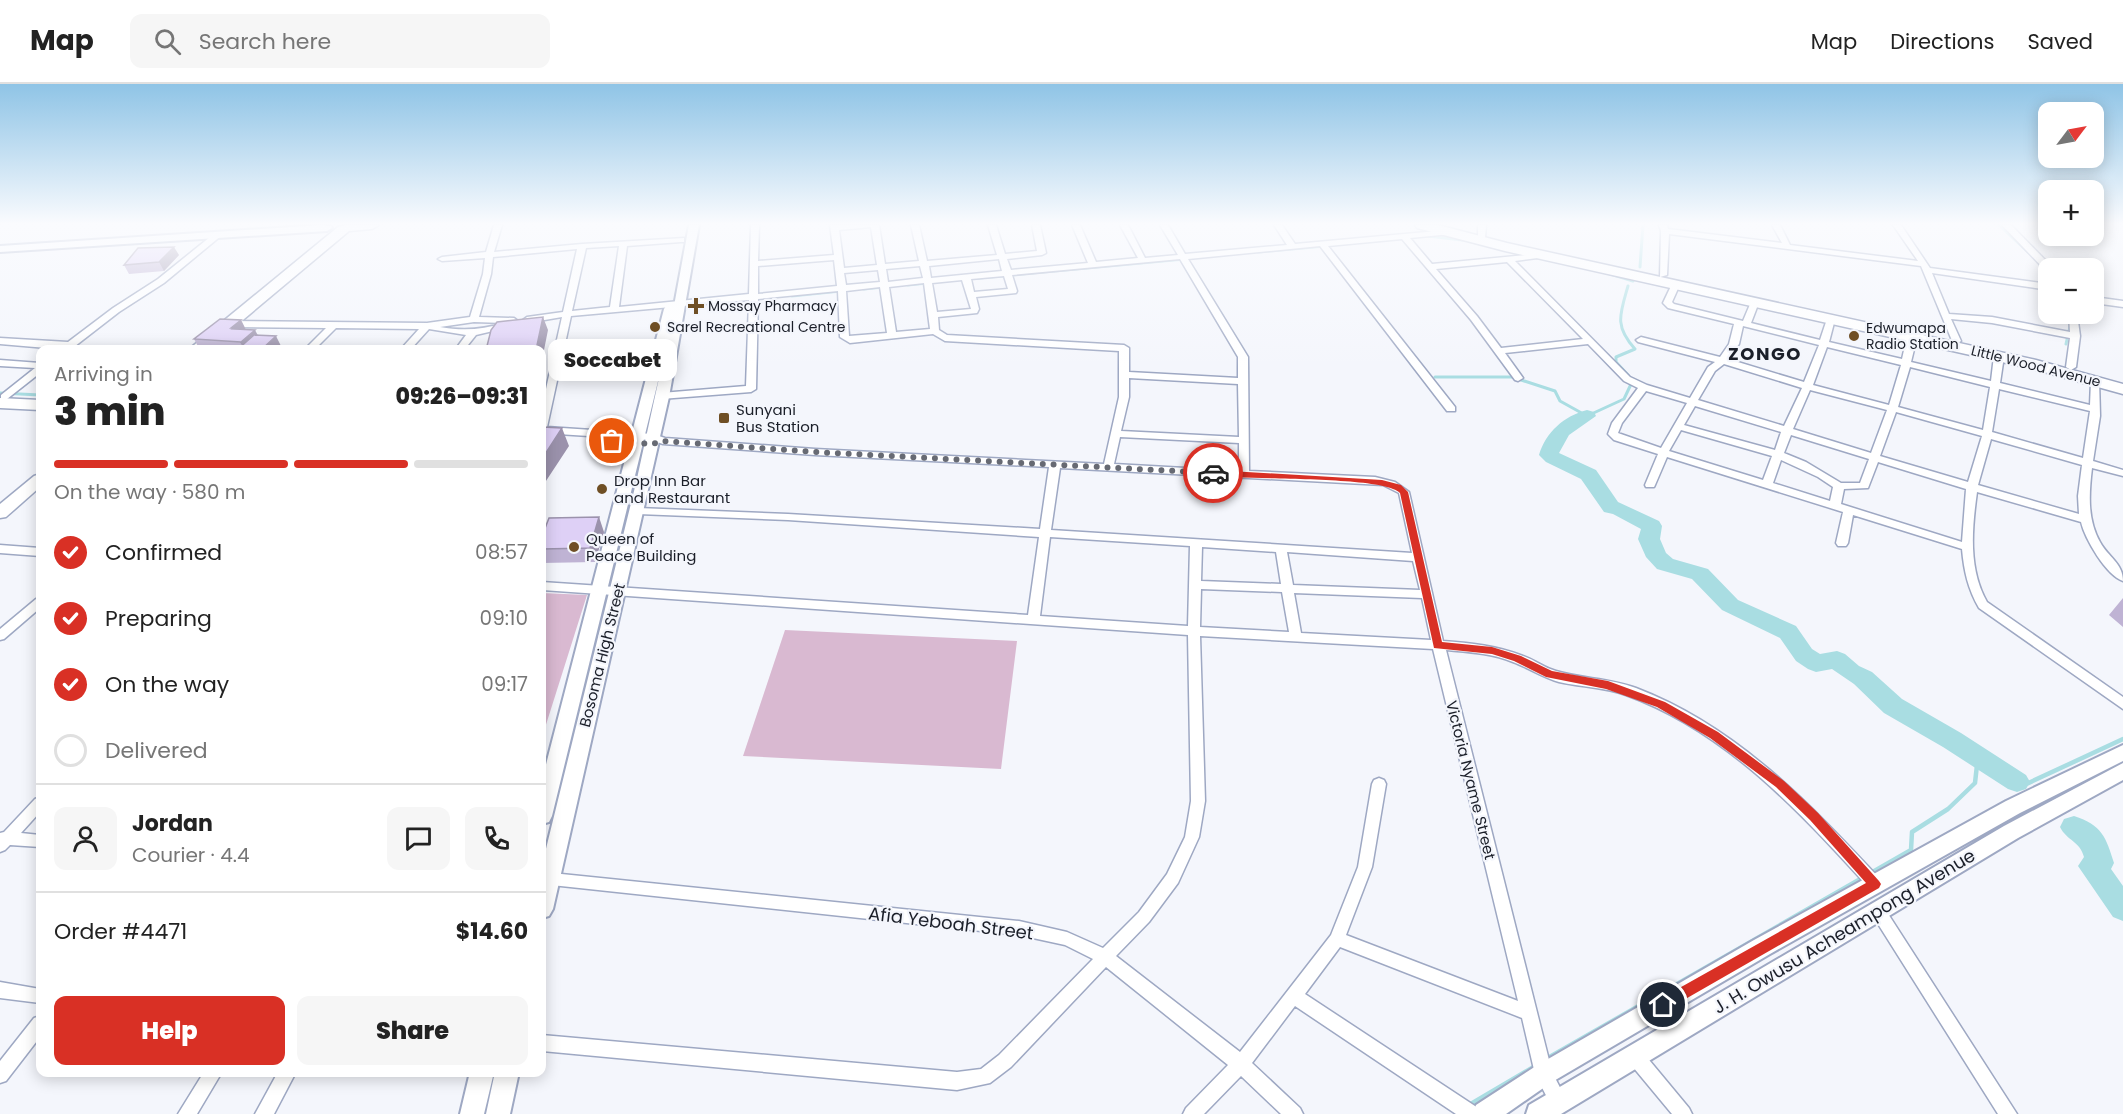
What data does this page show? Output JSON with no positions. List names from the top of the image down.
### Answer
{
  "streets": {
    "highway": ["Little Wood Avenue"],
    "street": [
      "Bosoma High Street",
      "Victoria Nyame Street",
      "Afia Yeboah Street",
      "J. H. Owusu Acheampong Avenue"
    ]
  },
  "crossings": [
    ["Victoria Nyame Street", "J. H. Owusu Acheampong Avenue"]
  ],
  "districts": ["ZONGO"],
  "places": {
    "health": ["Mossay Pharmacy"],
    "other": [
      "Sarel Recreational Centre",
      "Edwumapa Radio Station",
      "Soccabet",
      "Drop Inn Bar and Restaurant",
      "Queen of Peace Building"
    ],
    "transit": ["Sunyani Bus Station"]
  },
  "north": "top right",
  "page": {
    "header": "Map",
    "search": "Search here",
    "nav": ["Map", "Directions", "Saved"],
    "map_buttons": ["+", "−"],
    "bubble": "Soccabet",
    "heading": ["3 min", "Arriving in", "09:26–09:31"],
    "panel": [
      "Jordan",
      "Courier · 4.4",
      "Order #4471",
      "$14.60"
    ],
    "bar": "On the way · 580 m",
    "list": [
      ["Confirmed", "08:57"],
      ["Preparing", "09:10"],
      ["On the way", "09:17"],
      "Delivered"
    ],
    "buttons": ["Help", "Share"]
  }
}
